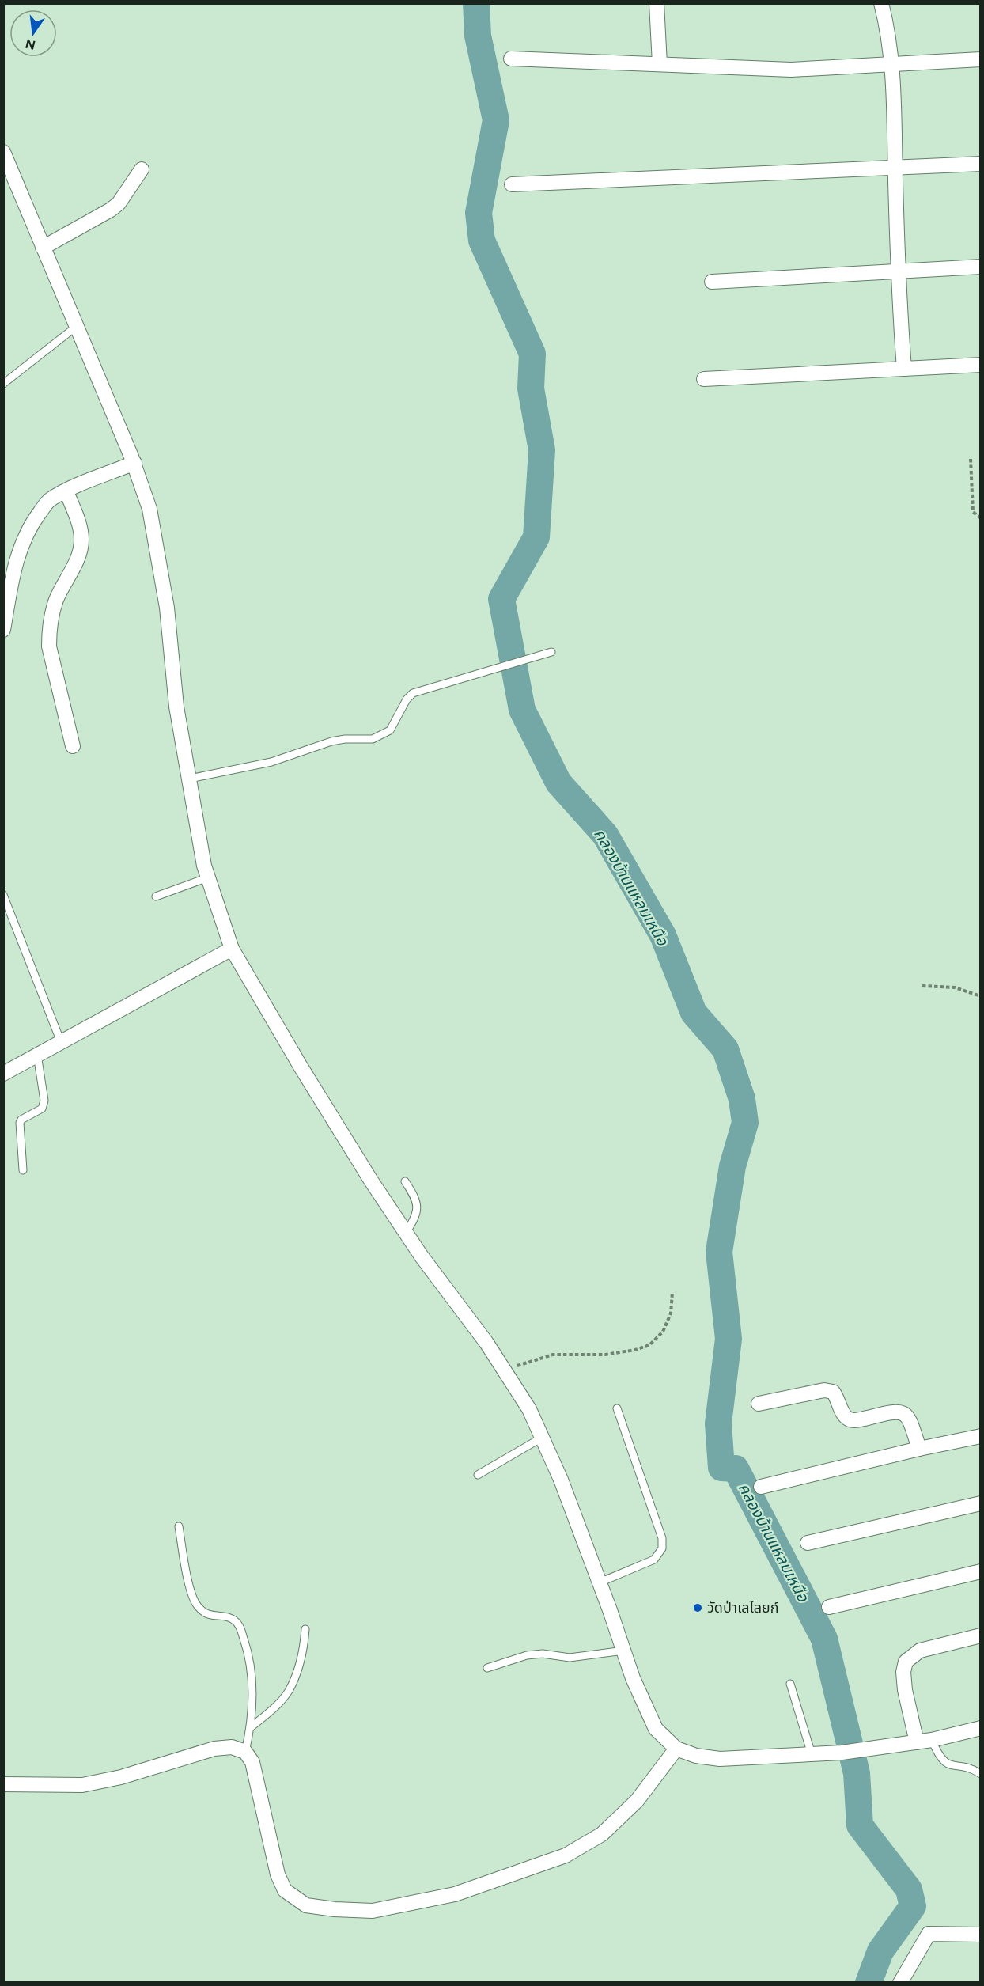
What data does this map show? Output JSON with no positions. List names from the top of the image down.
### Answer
{
  "water": ["คลองบ้านแหลมเหนือ"],
  "places": ["วัดป่าเลไลยก์"],
  "north": "bottom"
}
